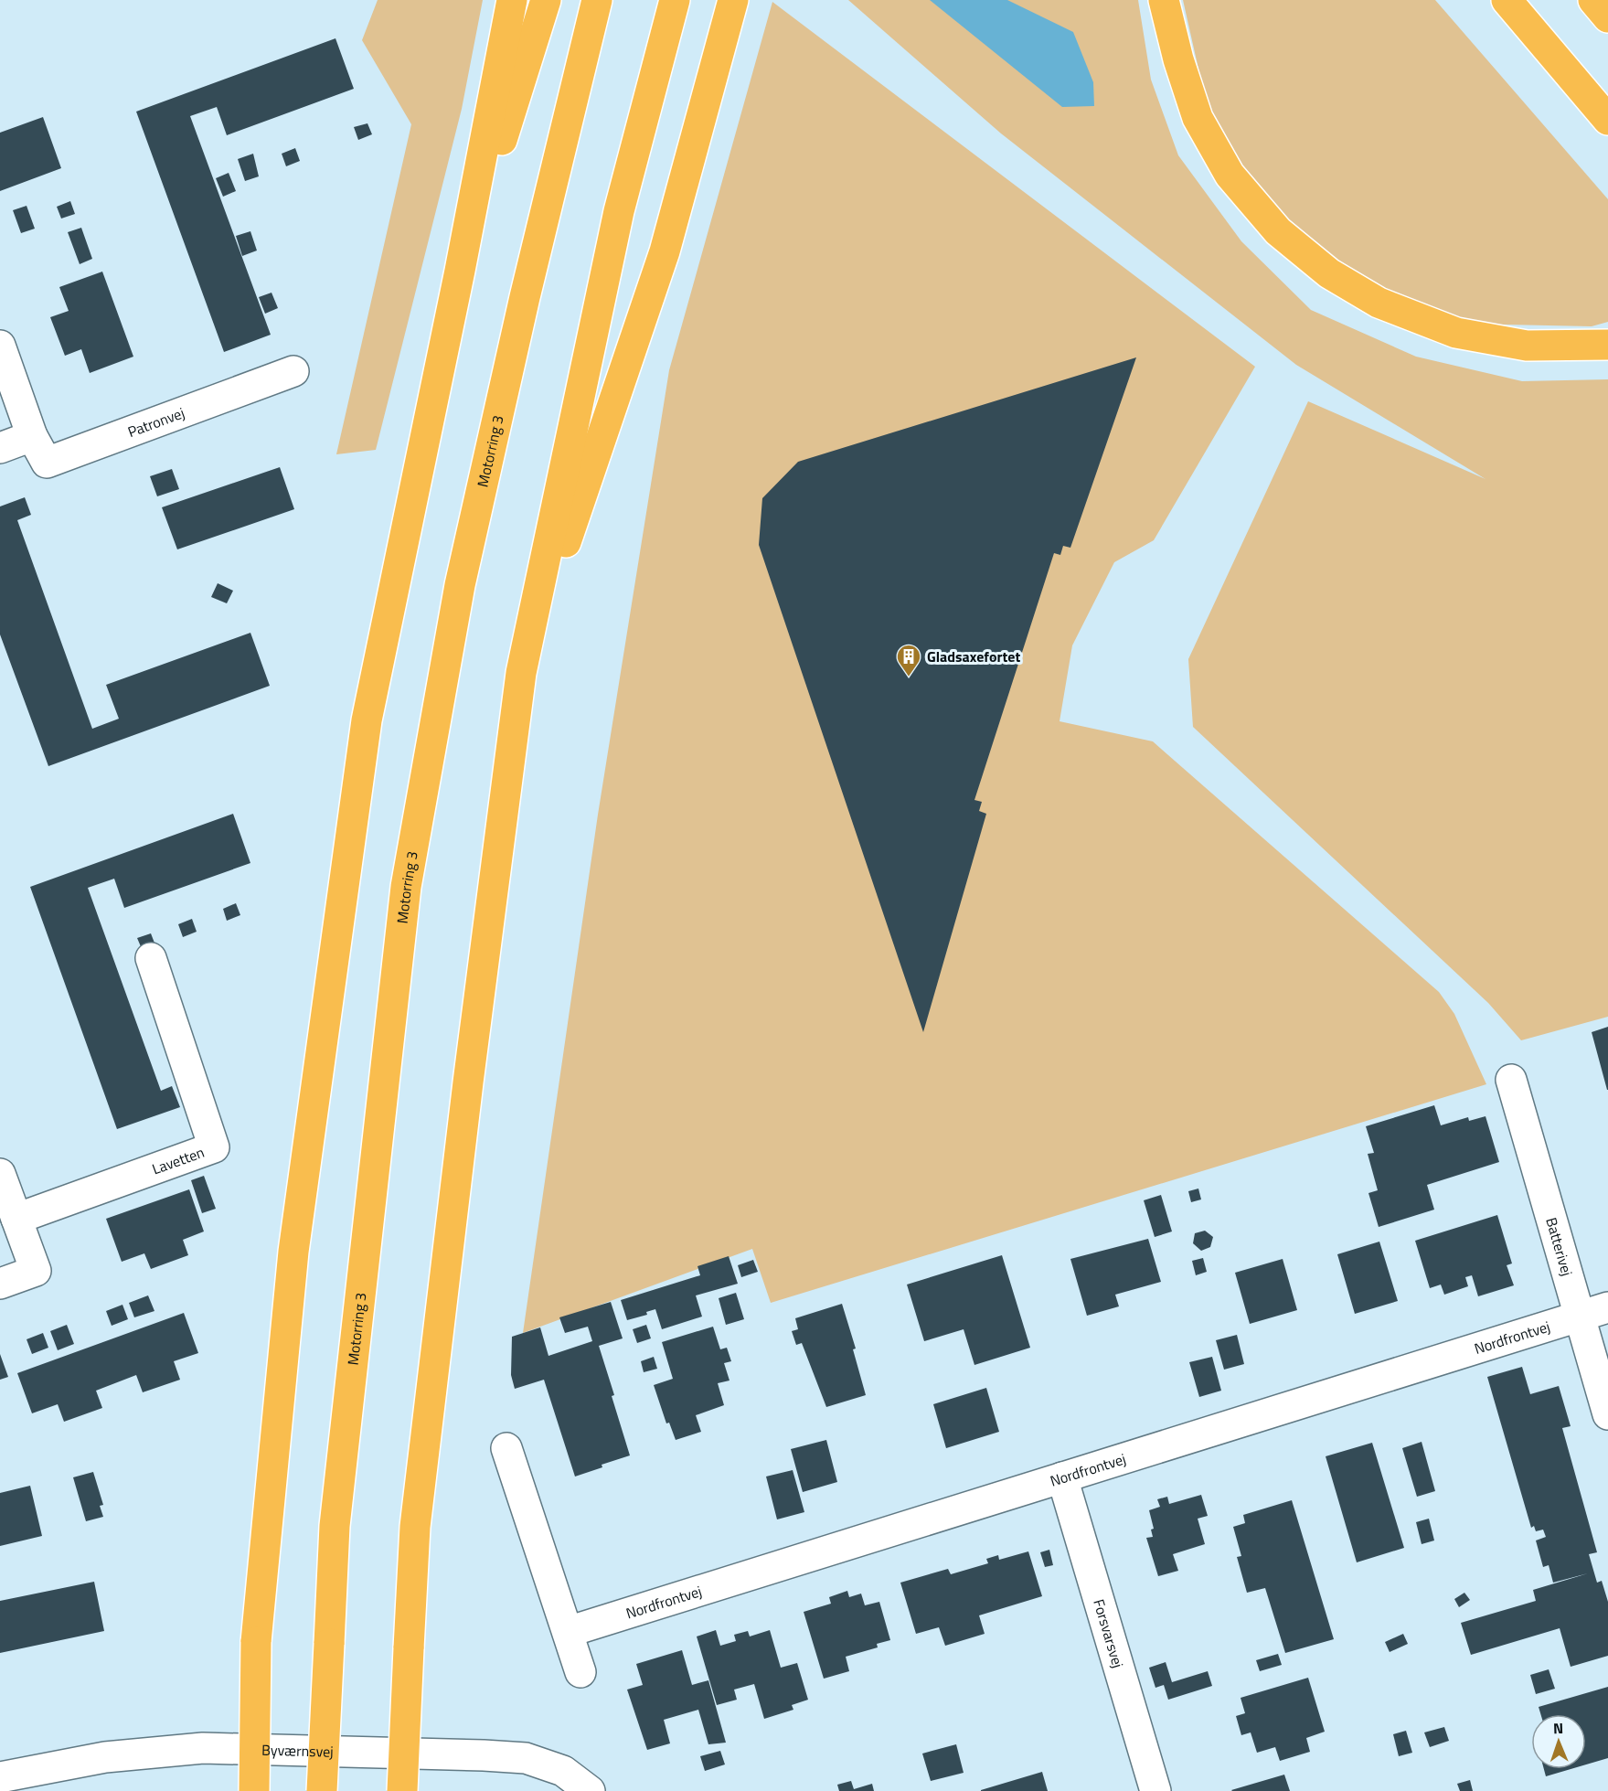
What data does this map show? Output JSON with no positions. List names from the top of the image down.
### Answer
{
  "streets": {
    "highway": ["Motorring 3"],
    "street": [
      "Patronvej",
      "Lavetten",
      "Batterivej",
      "Nordfrontvej",
      "Forsvarsvej",
      "Byværnsvej"
    ]
  },
  "crossings": [
    ["Batterivej", "Nordfrontvej"],
    ["Nordfrontvej", "Forsvarsvej"]
  ],
  "places": {
    "building": ["Gladsaxefortet"]
  },
  "north": "top"
}
